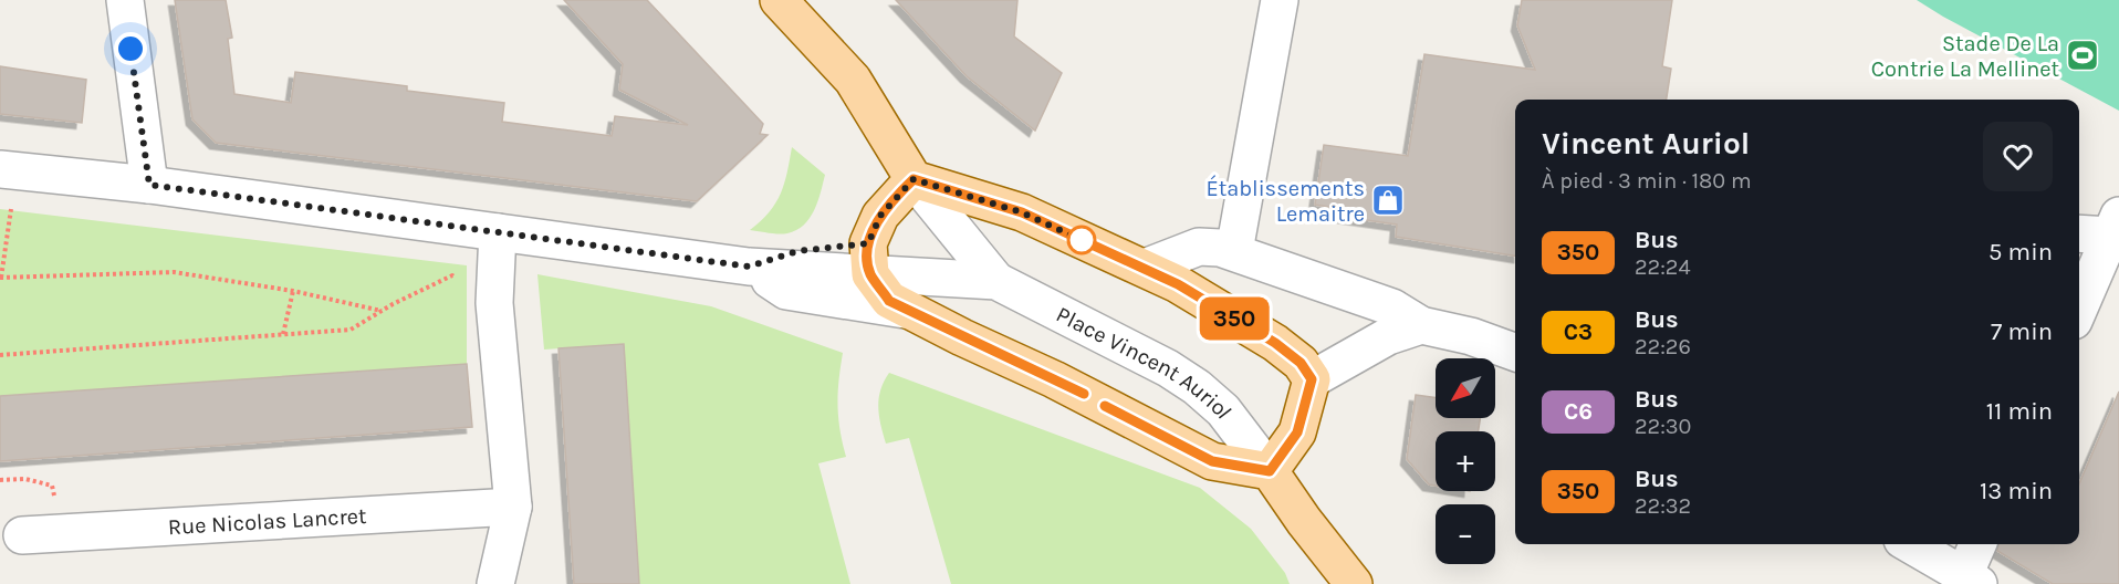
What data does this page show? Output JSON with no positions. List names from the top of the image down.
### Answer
{
  "streets": {
    "main road": ["Place Vincent Auriol"],
    "street": ["Rue Nicolas Lancret"]
  },
  "places": {
    "sports": ["Stade De La Contrie La Mellinet"],
    "shop": ["Établissements Lemaitre"]
  },
  "lines": ["bus line 350"],
  "north": "bottom left",
  "page": {
    "on_map": "350",
    "heading": ["Vincent Auriol", "À pied · 3 min · 180 m"],
    "list": [
      {
        "mark": "350",
        "name": "Bus",
        "note": "22:24",
        "value": "5 min"
      },
      {
        "mark": "C3",
        "name": "Bus",
        "note": "22:26",
        "value": "7 min"
      },
      {
        "mark": "C6",
        "name": "Bus",
        "note": "22:30",
        "value": "11 min"
      },
      {
        "mark": "350",
        "name": "Bus",
        "note": "22:32",
        "value": "13 min"
      }
    ],
    "map_buttons": ["+", "−"]
  }
}
